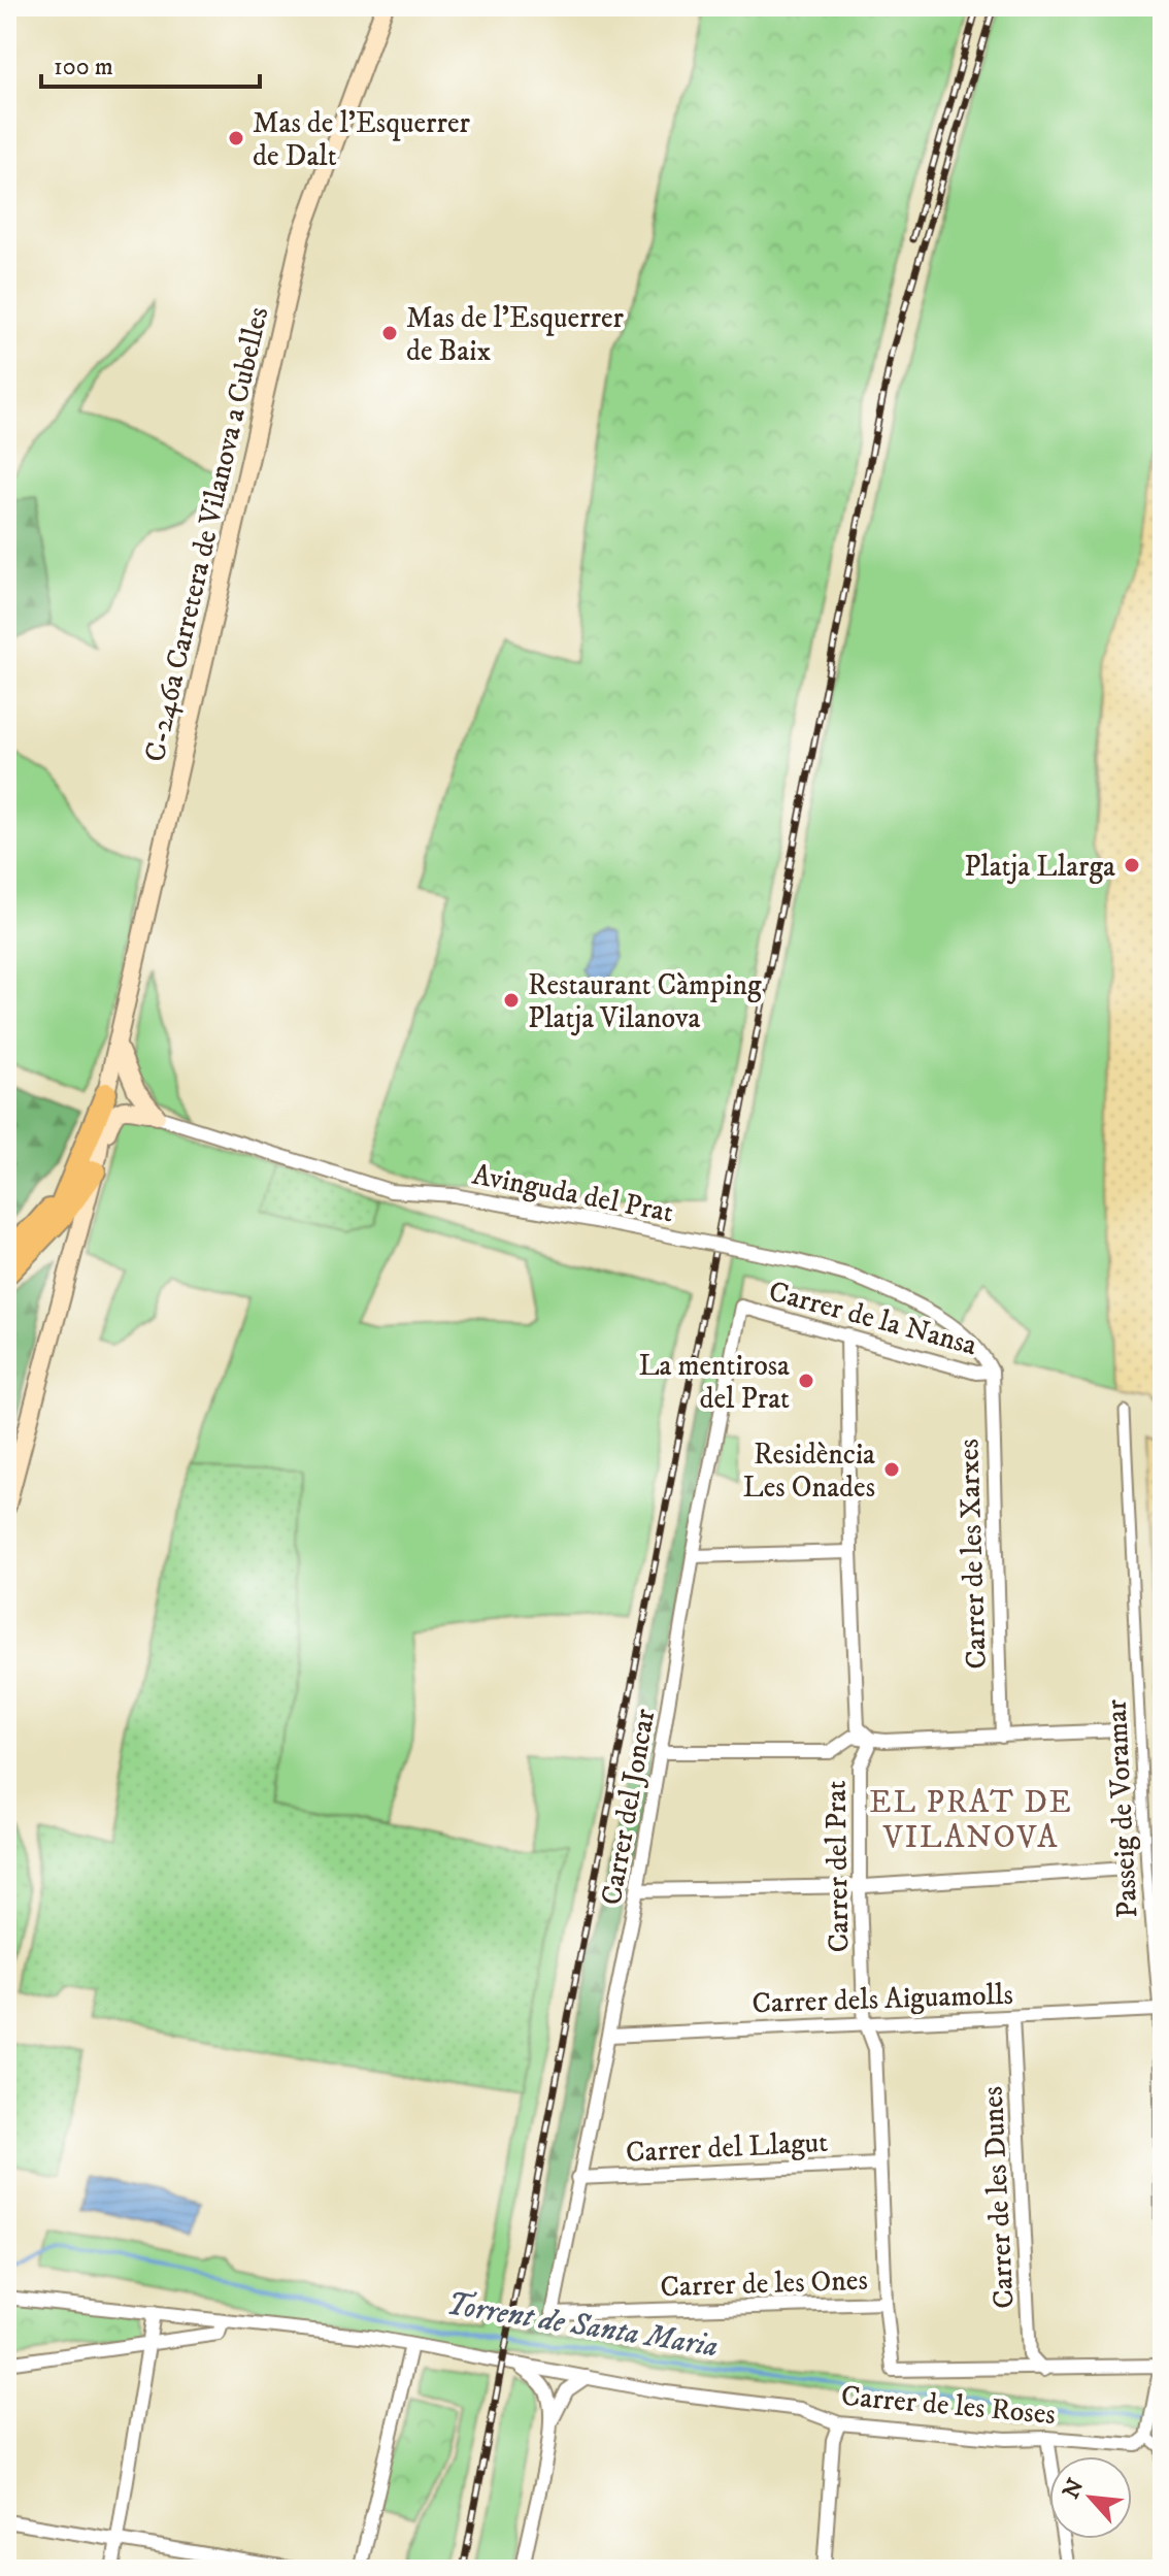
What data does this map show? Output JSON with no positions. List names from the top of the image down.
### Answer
{
  "streets": {
    "main road": ["C-246a Carretera de Vilanova a Cubelles"],
    "street": [
      "Avinguda del Prat",
      "Carrer de la Nansa",
      "Carrer de les Xarxes",
      "Carrer del Joncar",
      "Passeig de Voramar",
      "Carrer del Prat",
      "Carrer dels Aiguamolls",
      "Carrer del Llagut",
      "Carrer de les Dunes",
      "Carrer de les Ones",
      "Carrer de les Roses"
    ]
  },
  "crossings": [
    ["Avinguda del Prat", "Carrer de la Nansa"],
    ["Avinguda del Prat", "Carrer de les Xarxes"],
    ["Carrer de la Nansa", "Carrer de les Xarxes"],
    ["Carrer de la Nansa", "Carrer del Joncar"],
    ["Carrer del Joncar", "Carrer dels Aiguamolls"],
    ["Carrer del Joncar", "Carrer del Llagut"],
    ["Carrer del Joncar", "Carrer de les Ones"],
    ["Passeig de Voramar", "Carrer dels Aiguamolls"],
    ["Passeig de Voramar", "Carrer de les Ones"],
    ["Passeig de Voramar", "Carrer de les Roses"],
    ["Carrer del Prat", "Carrer dels Aiguamolls"],
    ["Carrer del Prat", "Carrer del Llagut"],
    ["Carrer del Prat", "Carrer de les Ones"],
    ["Carrer dels Aiguamolls", "Carrer de les Dunes"]
  ],
  "districts": ["EL PRAT DE VILANOVA"],
  "water": ["Torrent de Santa Maria"],
  "places": [
    "Mas de l'Esquerrer de Dalt",
    "Mas de l'Esquerrer de Baix",
    "Platja Llarga",
    "Restaurant Càmping Platja Vilanova",
    "La mentirosa del Prat",
    "Residència Les Onades"
  ],
  "scale_bar": "100 m",
  "north": "top left"
}
